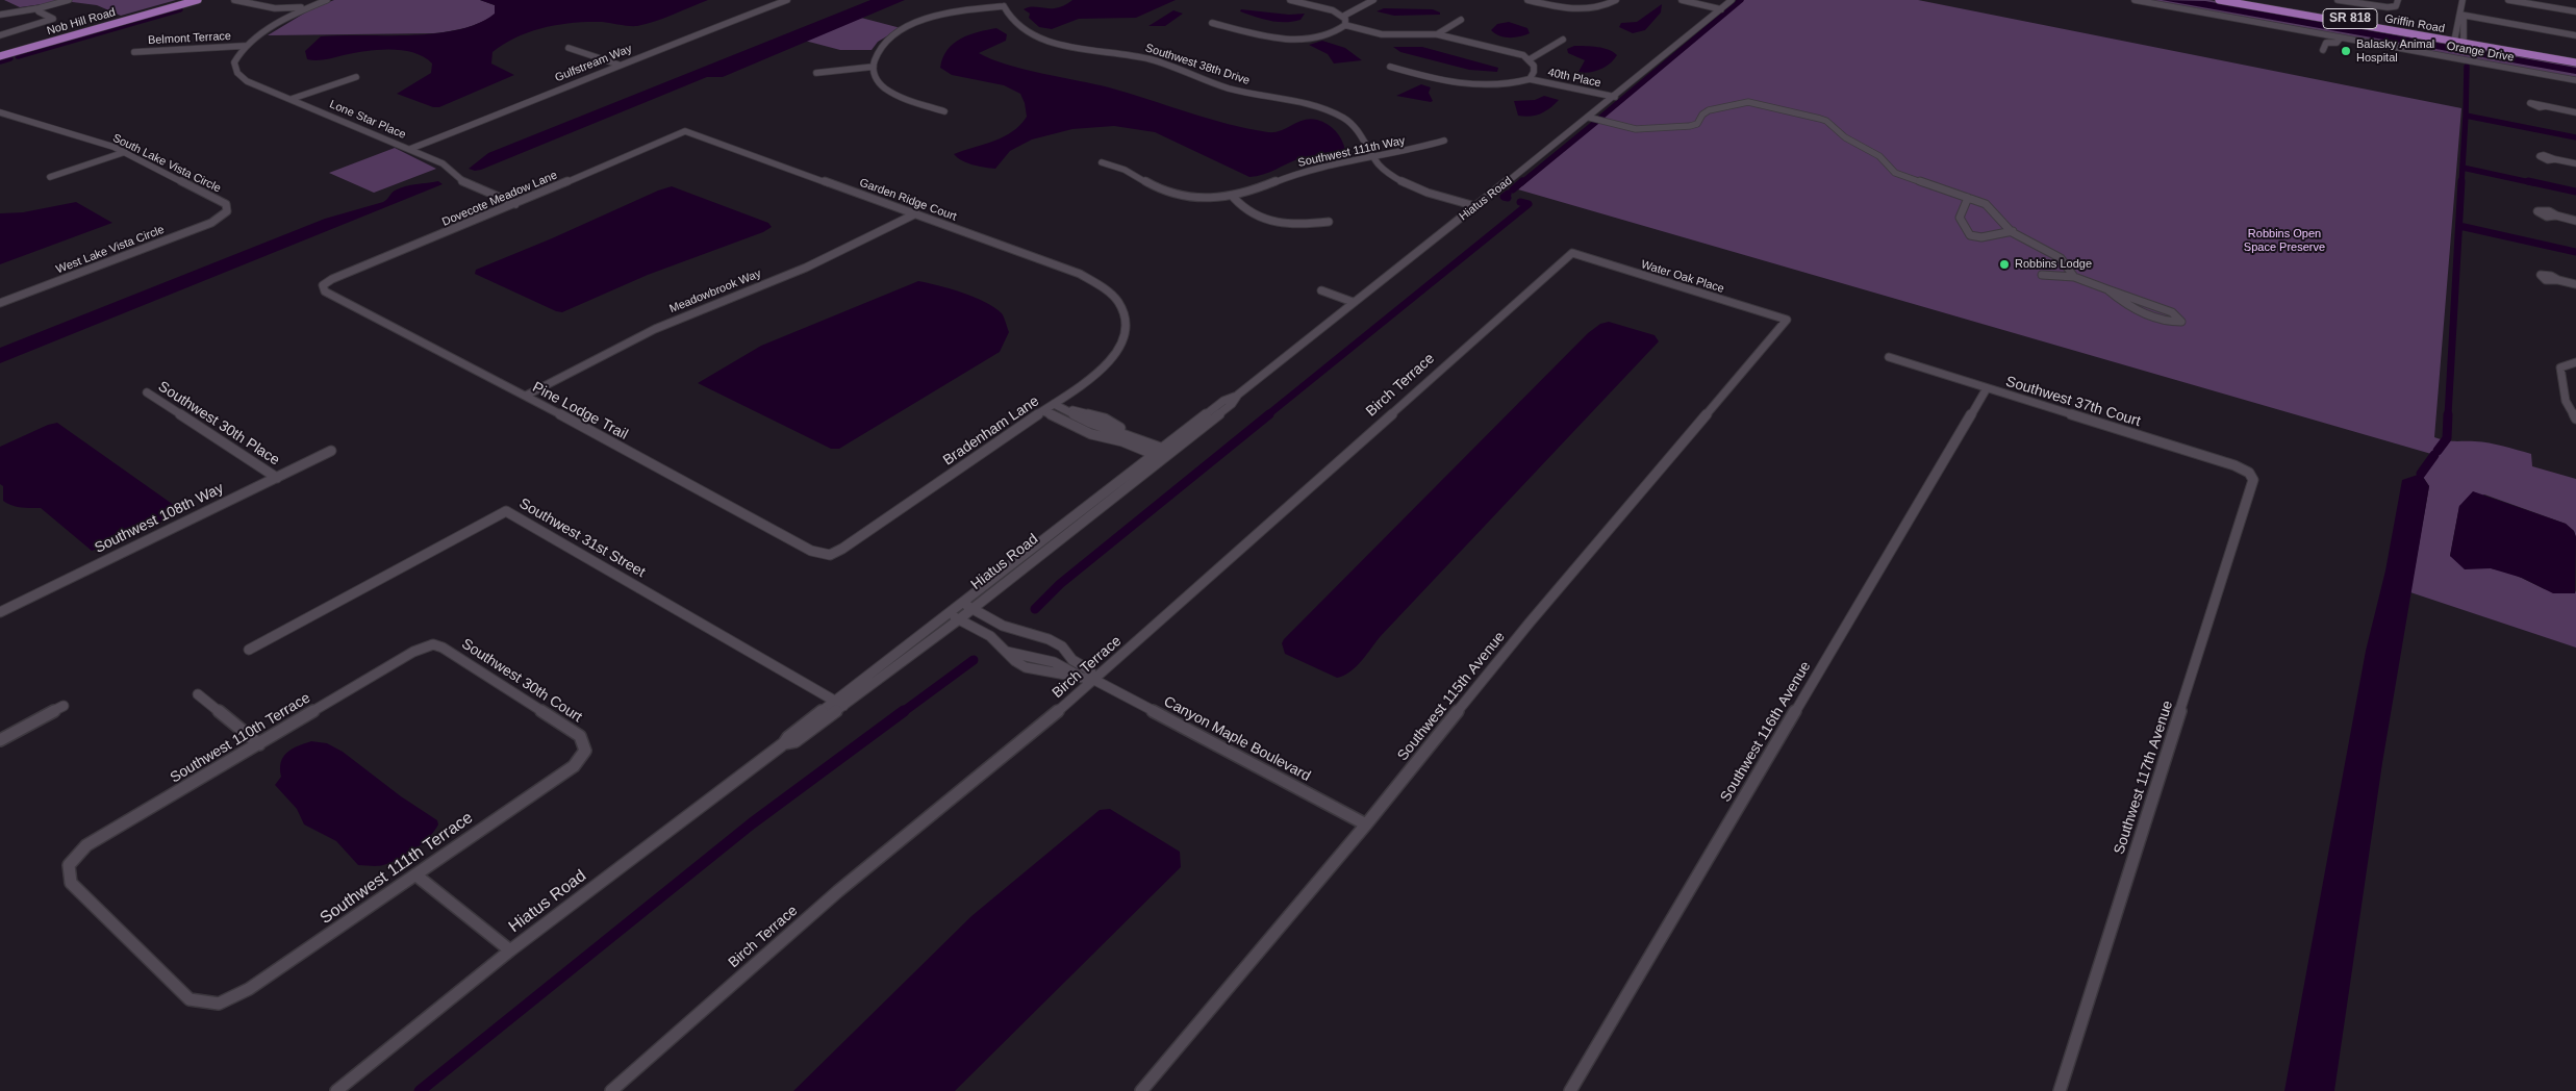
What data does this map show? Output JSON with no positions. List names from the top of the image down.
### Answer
{
  "streets": {
    "main road": ["SR 818", "Nob Hill Road", "Griffin Road"],
    "street": [
      "Belmont Terrace",
      "Orange Drive",
      "Gulfstream Way",
      "Southwest 38th Drive",
      "40th Place",
      "Lone Star Place",
      "Southwest 111th Way",
      "South Lake Vista Circle",
      "Dovecote Meadow Lane",
      "Hiatus Road",
      "Garden Ridge Court",
      "West Lake Vista Circle",
      "Water Oak Place",
      "Meadowbrook Way",
      "Birch Terrace",
      "Southwest 37th Court",
      "Pine Lodge Trail",
      "Southwest 30th Place",
      "Bradenham Lane",
      "Southwest 108th Way",
      "Southwest 31st Street",
      "Southwest 30th Court",
      "Southwest 115th Avenue",
      "Southwest 116th Avenue",
      "Southwest 110th Terrace",
      "Canyon Maple Boulevard",
      "Southwest 117th Avenue",
      "Southwest 111th Terrace"
    ]
  },
  "crossings": [
    ["Belmont Terrace", "Lone Star Place"],
    ["Gulfstream Way", "Lone Star Place"],
    ["Southwest 38th Drive", "Southwest 111th Way"],
    ["Southwest 38th Drive", "Hiatus Road"],
    ["40th Place", "Hiatus Road"],
    ["Lone Star Place", "Dovecote Meadow Lane"],
    ["South Lake Vista Circle", "West Lake Vista Circle"],
    ["Dovecote Meadow Lane", "Garden Ridge Court"],
    ["Dovecote Meadow Lane", "Pine Lodge Trail"],
    ["Hiatus Road", "Southwest 31st Street"],
    ["Hiatus Road", "Canyon Maple Boulevard"],
    ["Garden Ridge Court", "Meadowbrook Way"],
    ["Garden Ridge Court", "Bradenham Lane"],
    ["Water Oak Place", "Birch Terrace"],
    ["Water Oak Place", "Southwest 115th Avenue"],
    ["Meadowbrook Way", "Pine Lodge Trail"],
    ["Birch Terrace", "Canyon Maple Boulevard"],
    ["Southwest 37th Court", "Southwest 116th Avenue"],
    ["Southwest 37th Court", "Southwest 117th Avenue"],
    ["Pine Lodge Trail", "Bradenham Lane"],
    ["Southwest 30th Place", "Southwest 108th Way"],
    ["Southwest 30th Court", "Southwest 110th Terrace"],
    ["Southwest 30th Court", "Southwest 111th Terrace"],
    ["Southwest 115th Avenue", "Canyon Maple Boulevard"],
    ["Southwest 110th Terrace", "Southwest 111th Terrace"]
  ],
  "parks": ["Robbins Open Space Preserve"],
  "places": ["Balasky Animal Hospital", "Robbins Lodge"]
}
